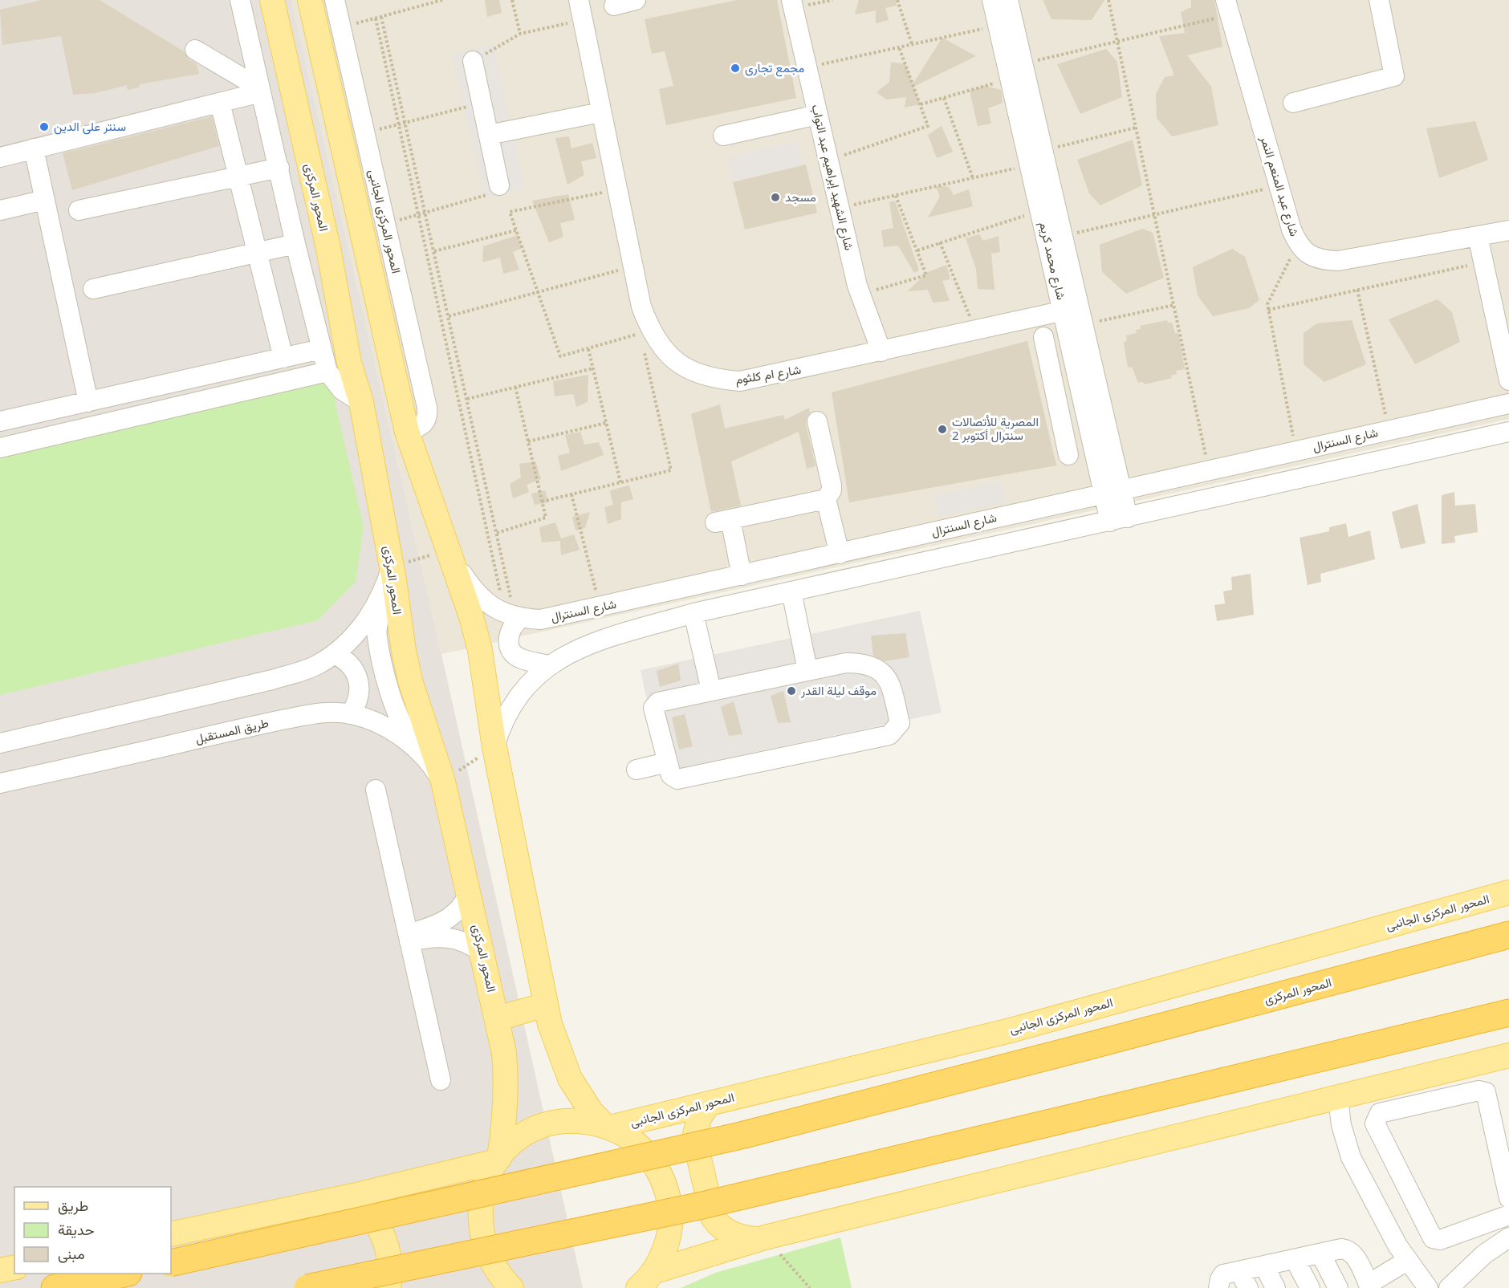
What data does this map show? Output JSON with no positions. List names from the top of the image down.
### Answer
{
  "streets": {
    "highway": ["المحور المركزى"],
    "main road": ["المحور المركزى الجانبى"],
    "street": [
      "شارع الشهيد إبراهيم عبد التواب",
      "شارع عبد المنعم النمر",
      "شارع محمد كريم",
      "شارع ام كلثوم",
      "شارع السنترال",
      "طريق المستقبل"
    ]
  },
  "crossings": [
    ["شارع الشهيد إبراهيم عبد التواب", "شارع ام كلثوم"],
    ["المحور المركزى", "طريق المستقبل"],
    ["شارع محمد كريم", "شارع ام كلثوم"],
    ["شارع محمد كريم", "شارع السنترال"]
  ],
  "places": [
    "مجمع تجارى",
    "سنتر على الدين",
    "مسجد",
    "المصرية للأتصالات سنترال أكتوبر 2",
    "موقف ليلة القدر"
  ],
  "legend": ["طريق", "حديقة", "مبنى"]
}
